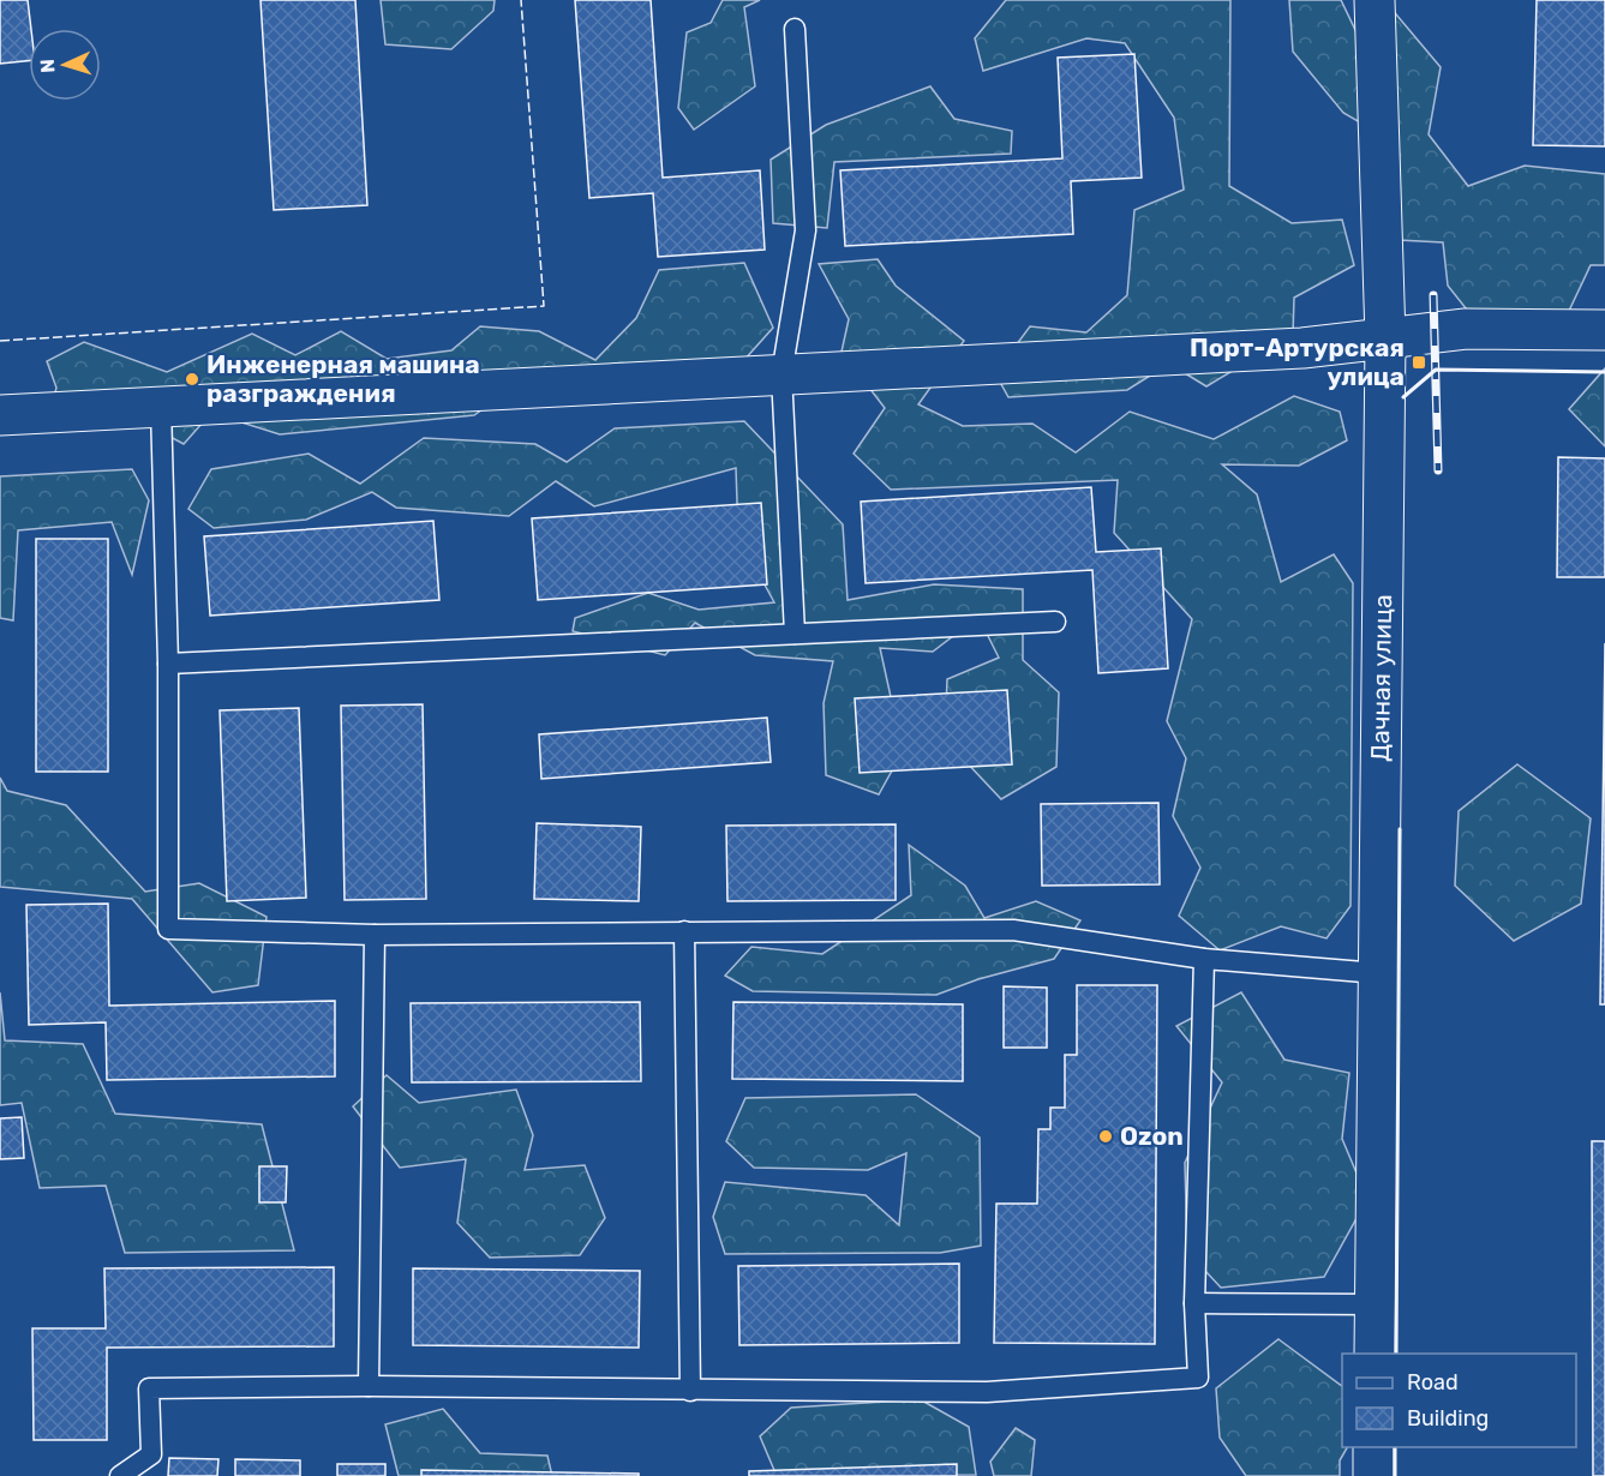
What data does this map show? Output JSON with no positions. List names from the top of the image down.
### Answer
{
  "streets": {
    "street": ["Дачная улица"]
  },
  "places": {
    "transit": ["Порт-Артурская улица"],
    "other": ["Инженерная машина разграждения", "Ozon"]
  },
  "legend": ["Road", "Building"],
  "north": "left"
}
